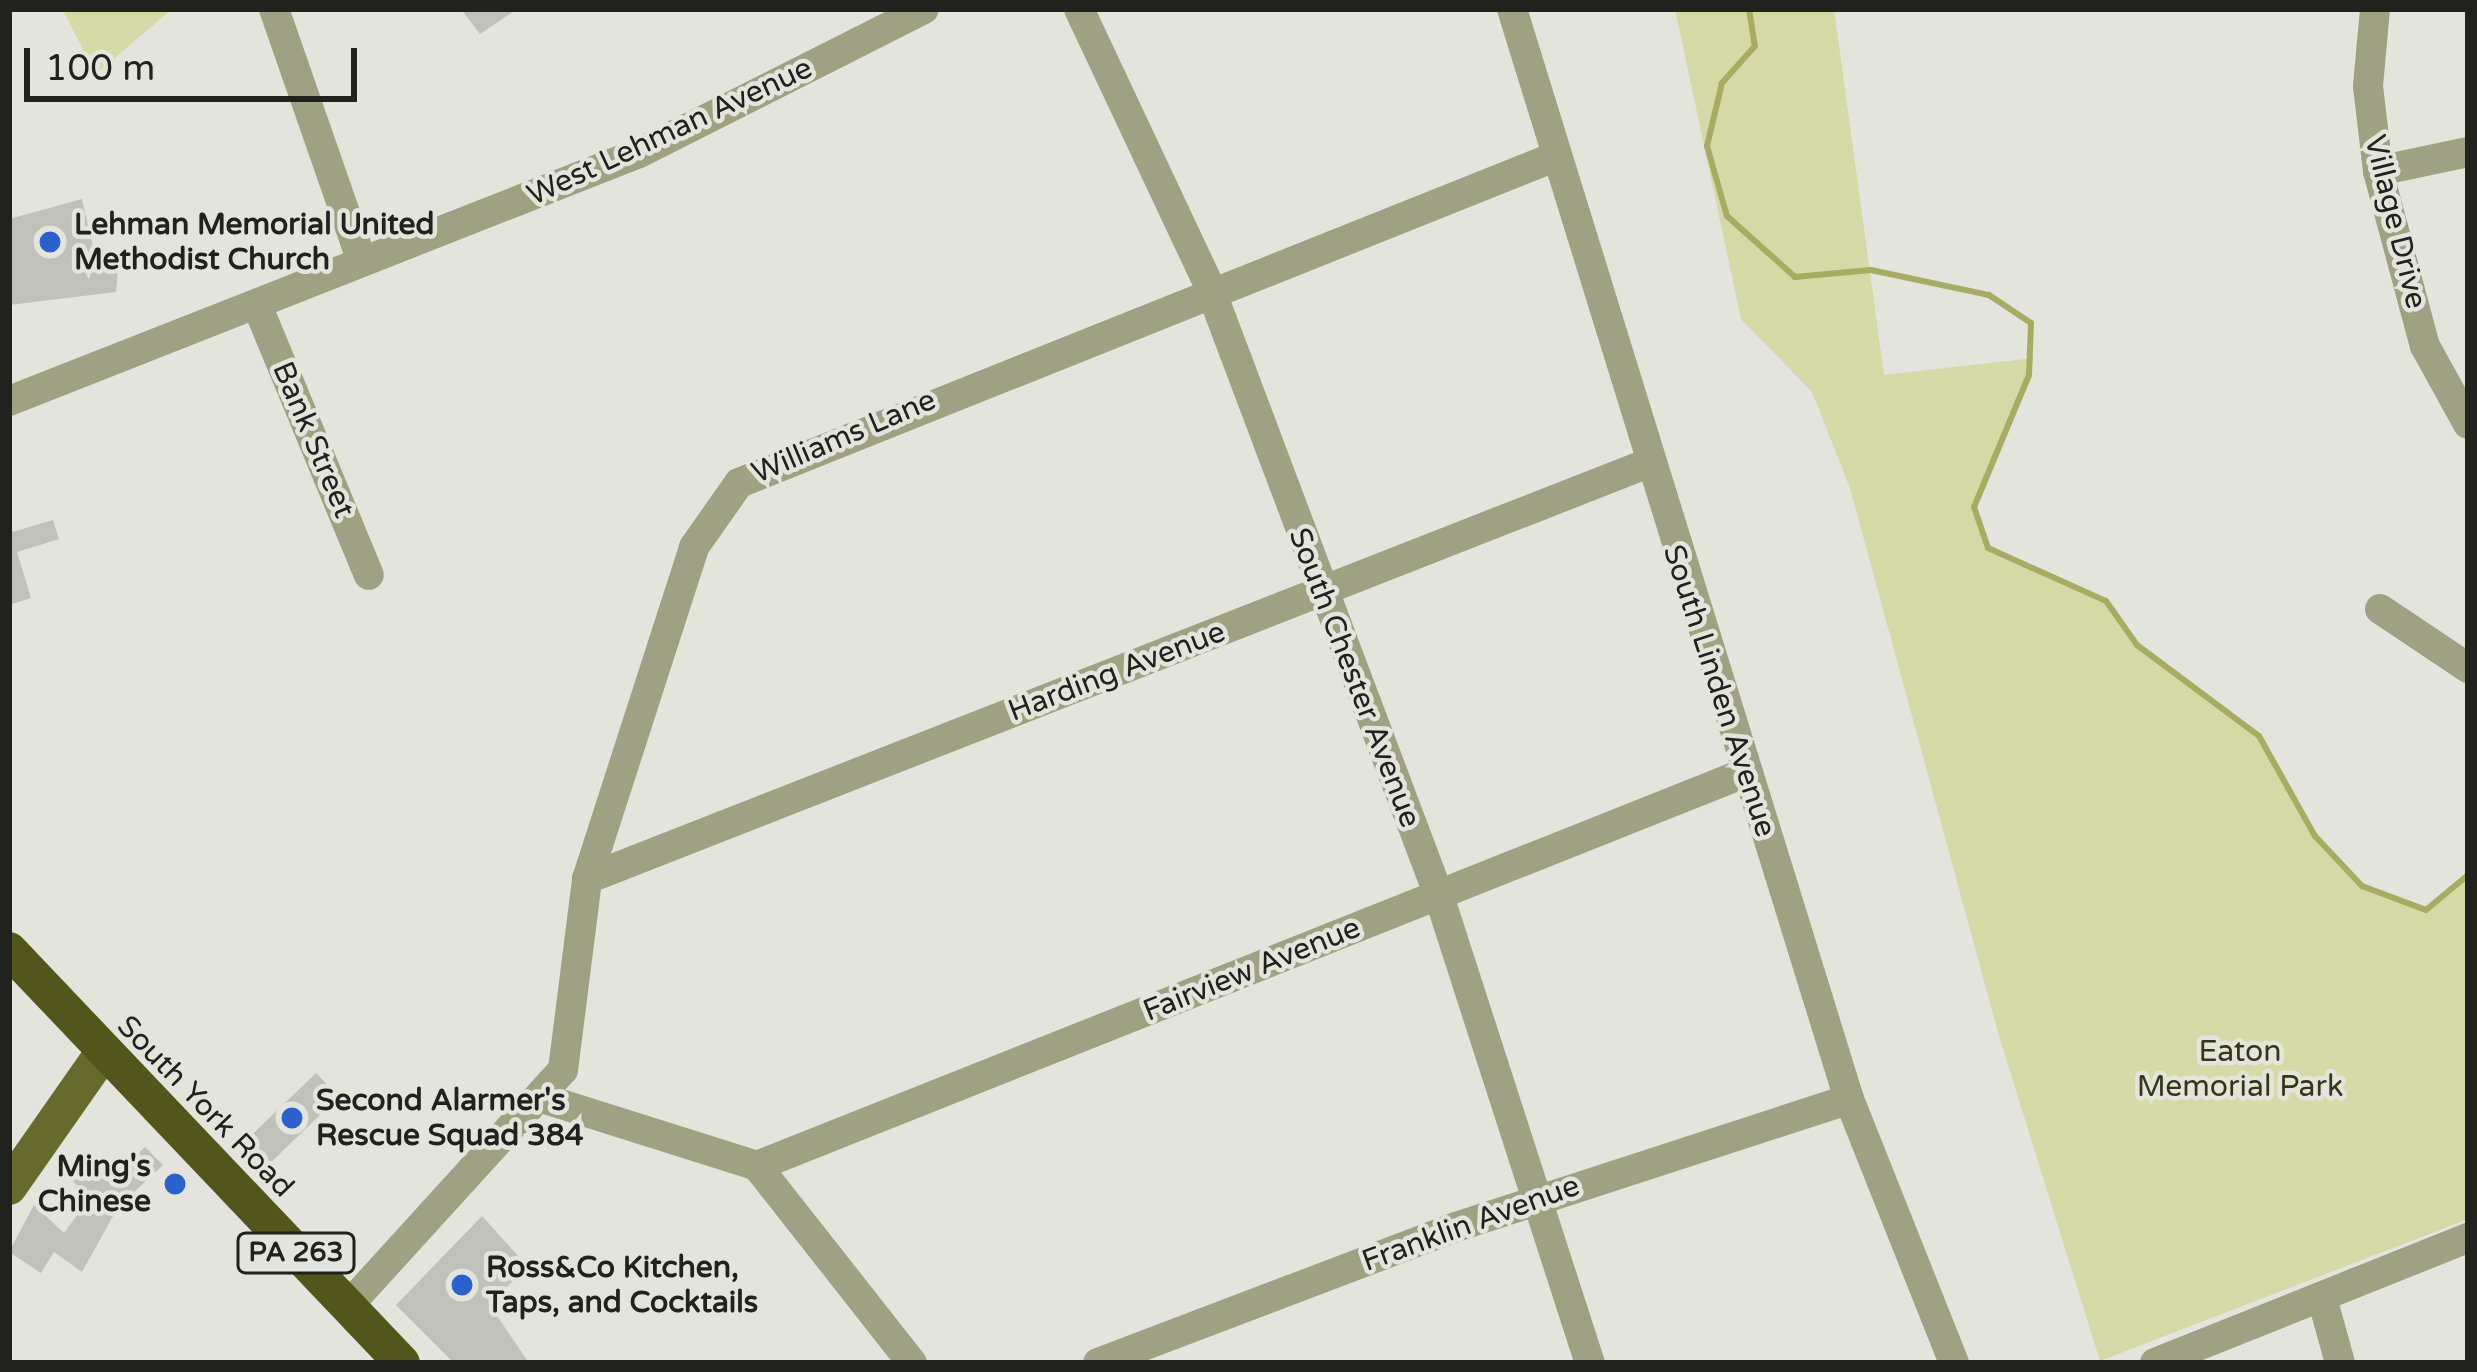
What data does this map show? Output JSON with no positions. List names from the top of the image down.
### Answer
{
  "streets": {
    "highway": ["South York Road", "PA 263"],
    "street": [
      "West Lehman Avenue",
      "Village Drive",
      "Williams Lane",
      "Bank Street",
      "Harding Avenue",
      "South Chester Avenue",
      "South Linden Avenue",
      "Fairview Avenue",
      "Franklin Avenue"
    ]
  },
  "crossings": [
    ["West Lehman Avenue", "Bank Street"],
    ["Williams Lane", "Harding Avenue"],
    ["Williams Lane", "South Chester Avenue"],
    ["Williams Lane", "South Linden Avenue"],
    ["Williams Lane", "South York Road"],
    ["Harding Avenue", "South Chester Avenue"],
    ["Harding Avenue", "South Linden Avenue"],
    ["South Chester Avenue", "Fairview Avenue"],
    ["South Chester Avenue", "Franklin Avenue"],
    ["South Linden Avenue", "Fairview Avenue"],
    ["South Linden Avenue", "Franklin Avenue"]
  ],
  "parks": ["Eaton Memorial Park"],
  "places": [
    "Lehman Memorial United Methodist Church",
    "Second Alarmer's Rescue Squad 384",
    "Ming's Chinese",
    "Ross&Co Kitchen, Taps, and Cocktails"
  ],
  "scale_bar": "100 m"
}
